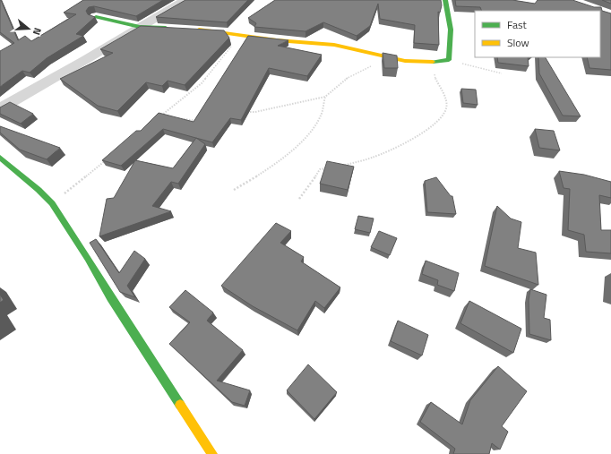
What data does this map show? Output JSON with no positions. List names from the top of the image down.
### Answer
{
  "legend": ["Fast", "Slow"],
  "north": "right"
}
